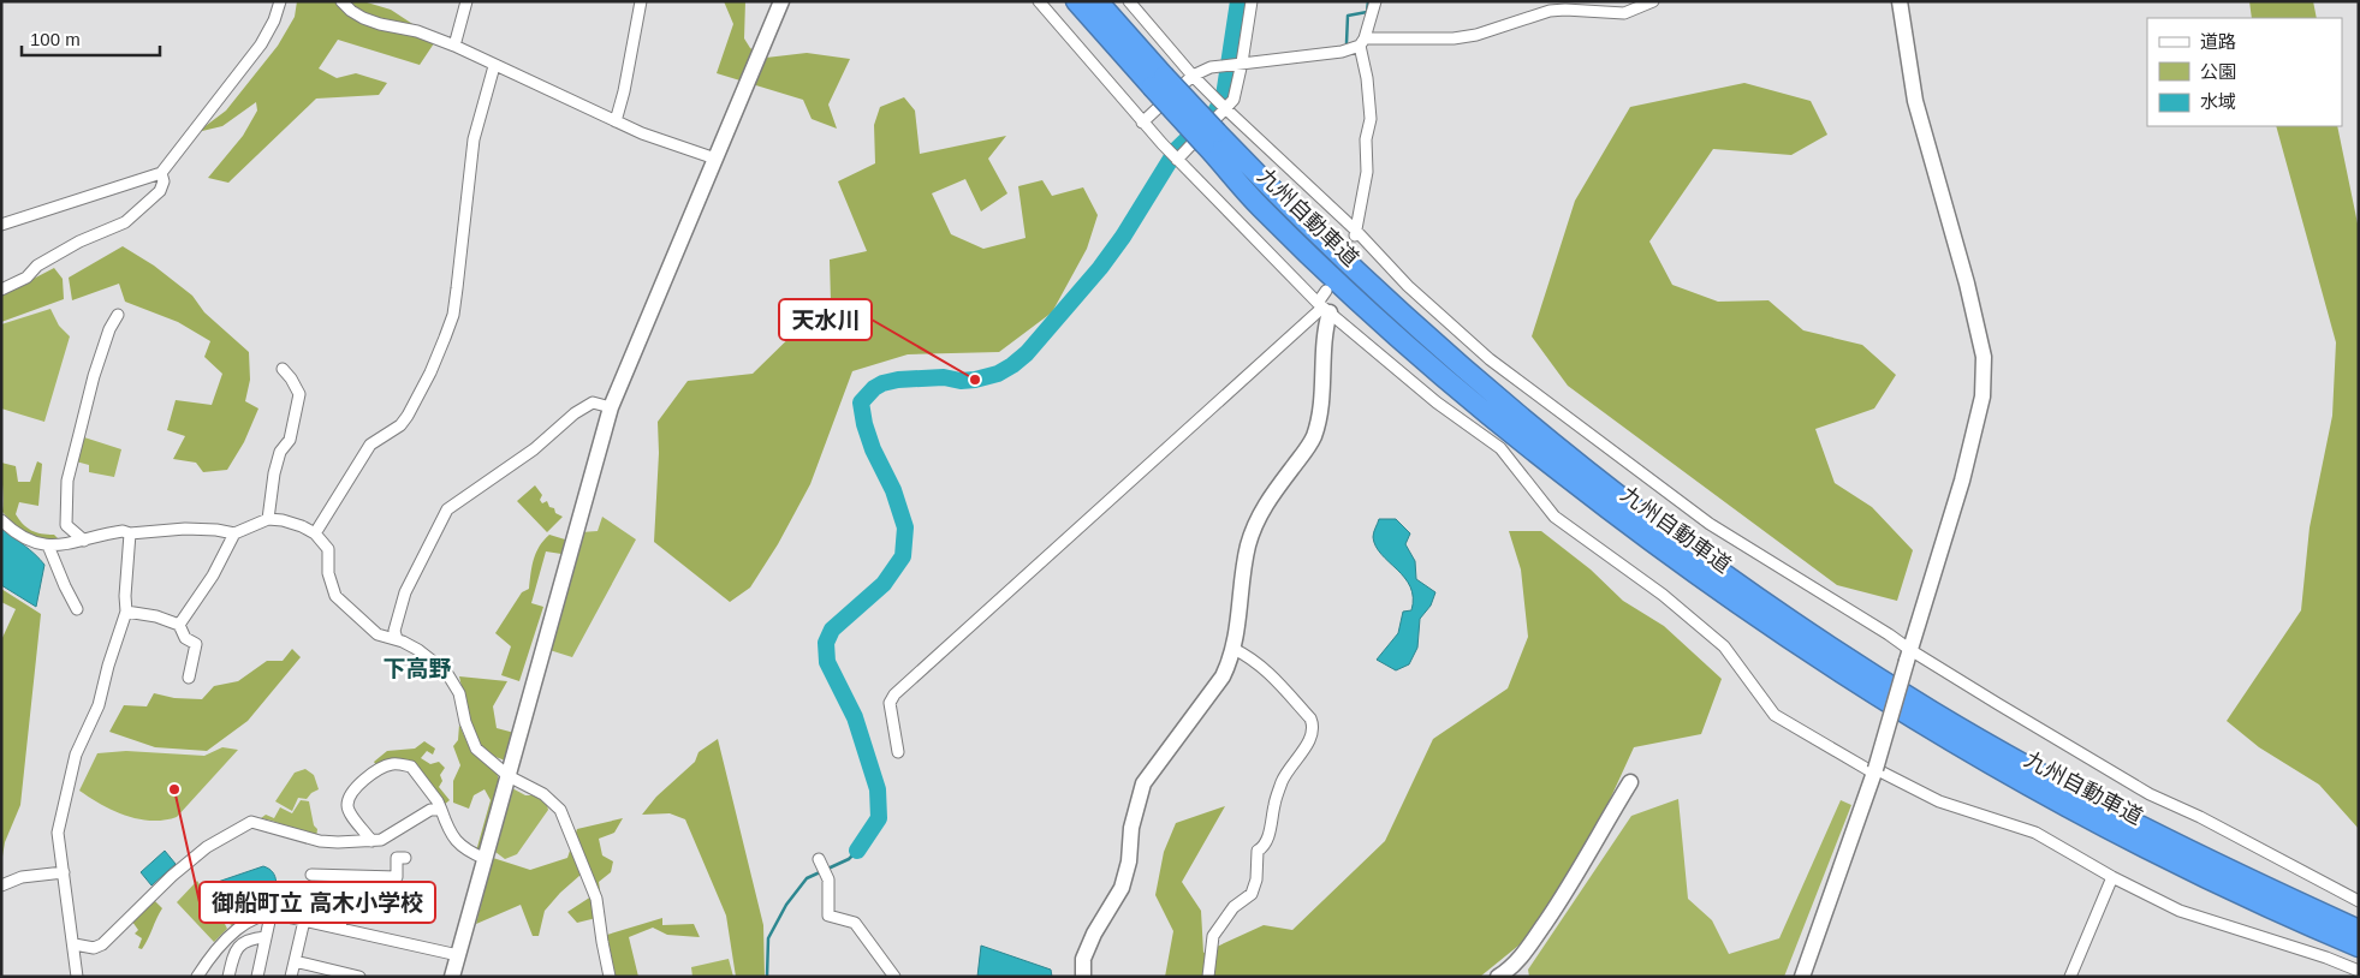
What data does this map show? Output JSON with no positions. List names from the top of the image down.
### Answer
{
  "streets": {
    "highway": ["九州自動車道"]
  },
  "districts": ["下高野"],
  "places": ["天水川", "御船町立 高木小学校"],
  "legend": ["道路", "公園", "水域"],
  "scale_bar": "100 m"
}
